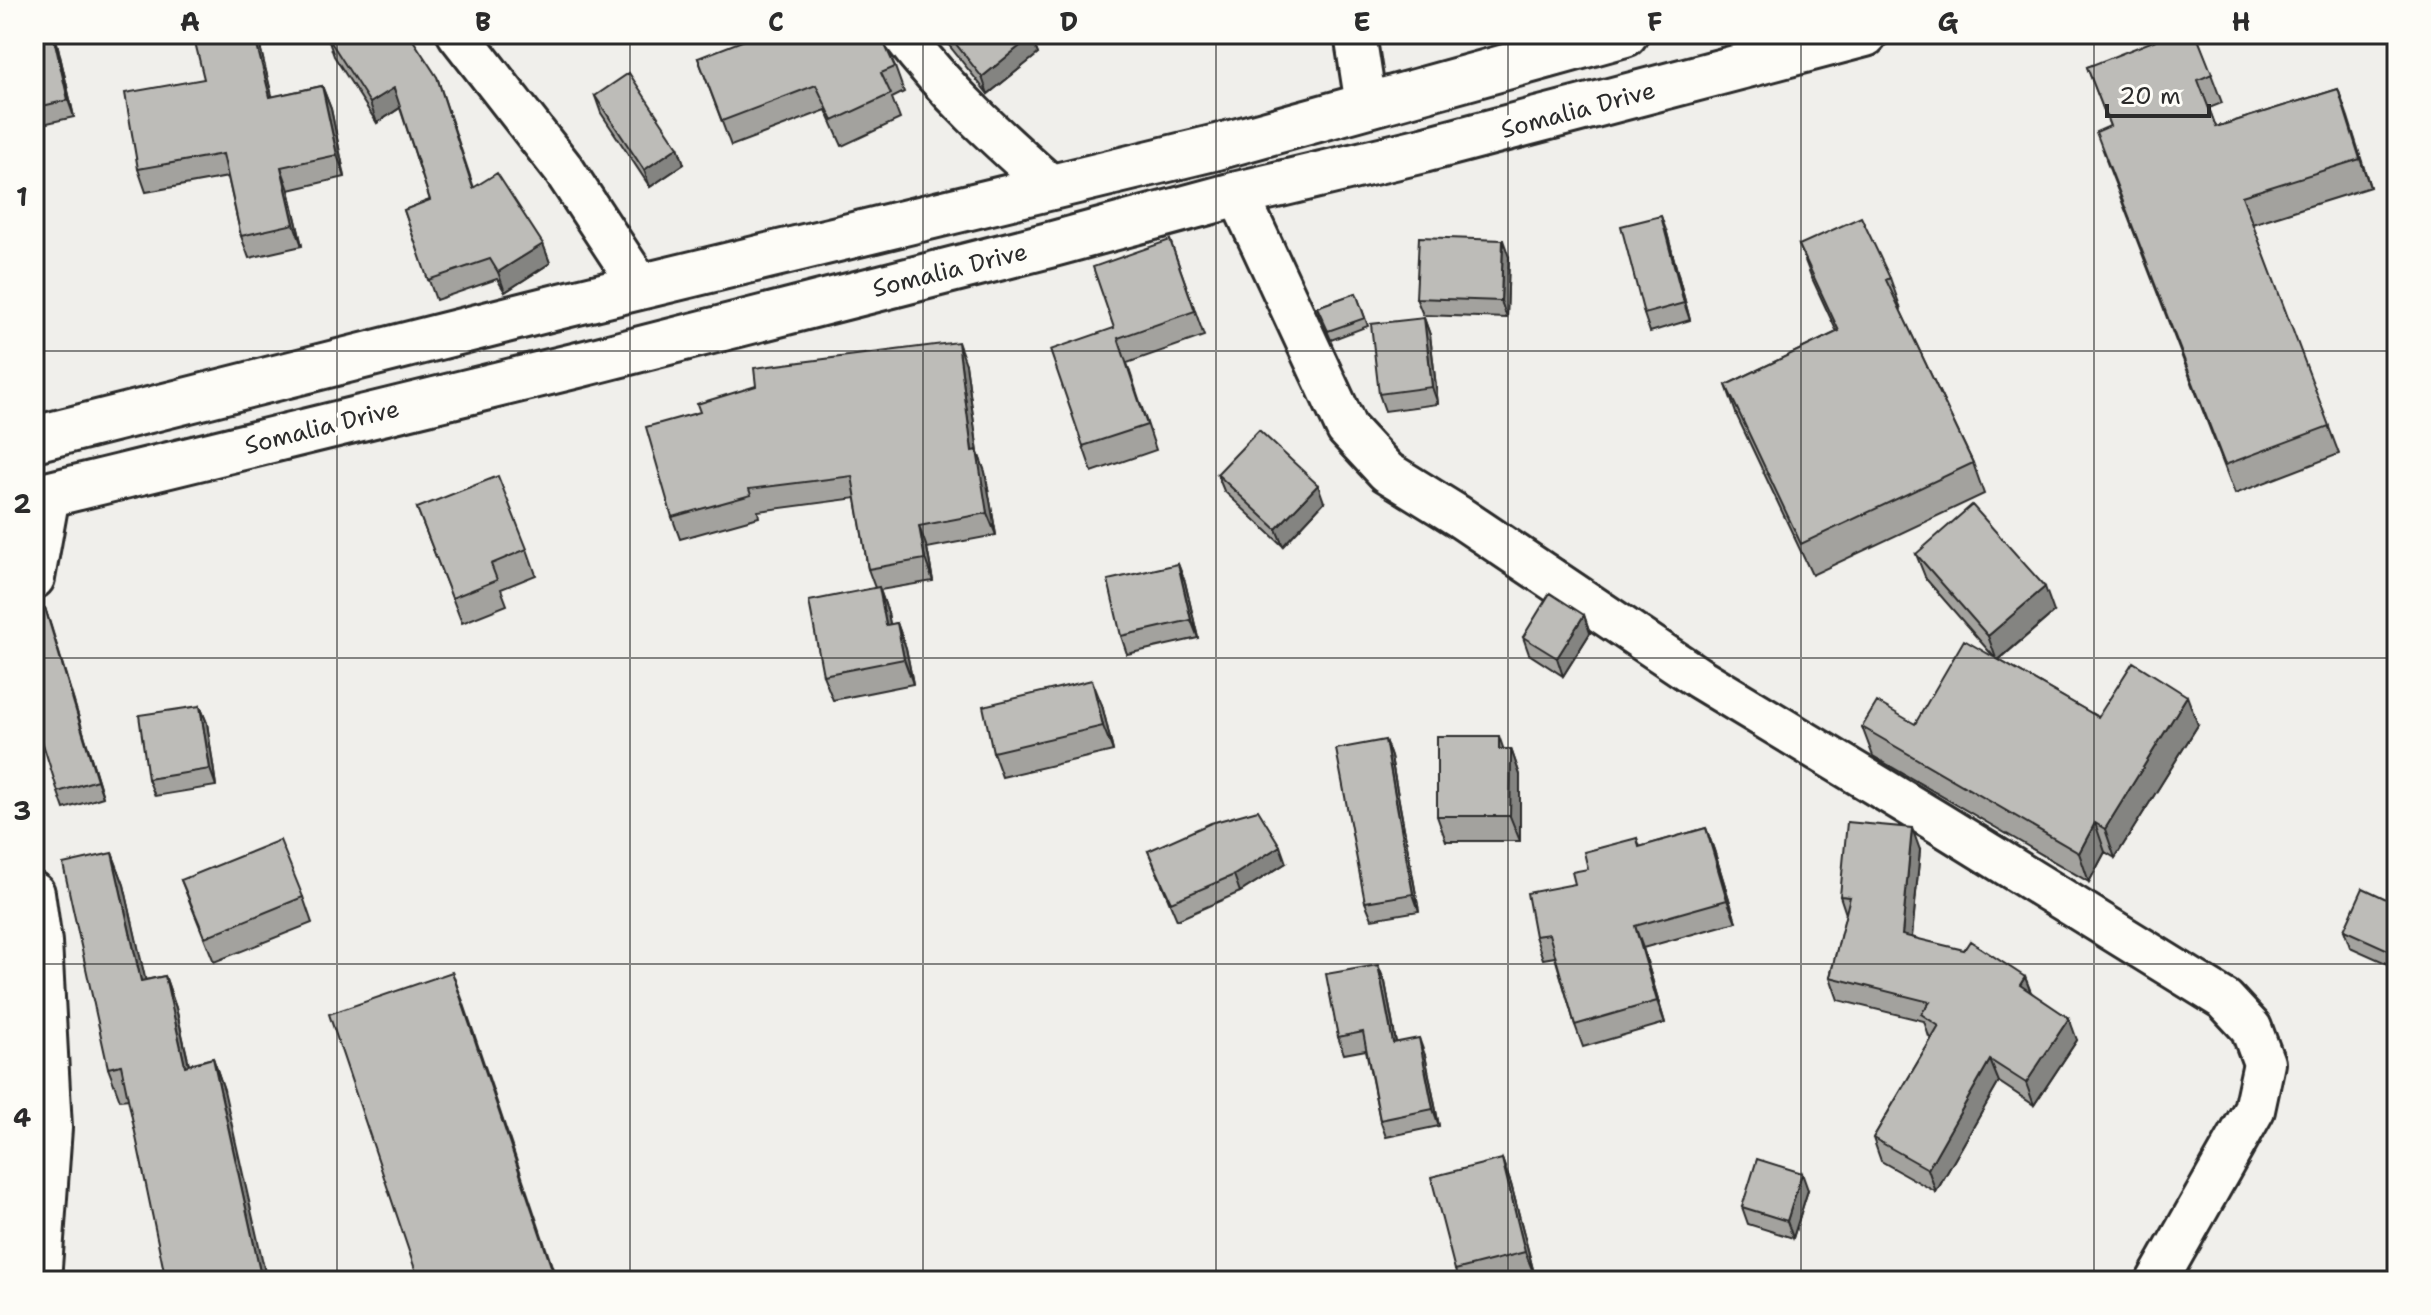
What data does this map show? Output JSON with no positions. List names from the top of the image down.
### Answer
{
  "streets": {
    "main road": ["Somalia Drive"]
  },
  "scale_bar": "20 m",
  "grid": {
    "columns": [
      "A",
      "B",
      "C",
      "D",
      "E",
      "F",
      "G",
      "H"
    ],
    "rows": [
      "1",
      "2",
      "3",
      "4"
    ]
  }
}
